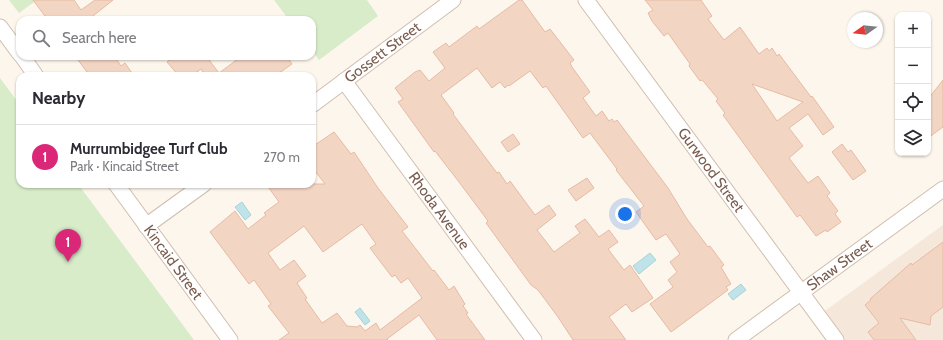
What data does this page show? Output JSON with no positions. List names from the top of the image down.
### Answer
{
  "streets": {
    "street": [
      "Gossett Street",
      "Gurwood Street",
      "Rhoda Avenue",
      "Kincaid Street",
      "Shaw Street"
    ]
  },
  "crossings": [
    ["Gossett Street", "Rhoda Avenue"],
    ["Gurwood Street", "Shaw Street"]
  ],
  "north": "left",
  "page": {
    "map_buttons": ["+", "−"],
    "search": "Search here",
    "heading": "Nearby",
    "list": [
      {
        "mark": "1",
        "name": "Murrumbidgee Turf Club",
        "note": "Park · Kincaid Street",
        "value": "270 m"
      }
    ],
    "pins": "1"
  }
}
